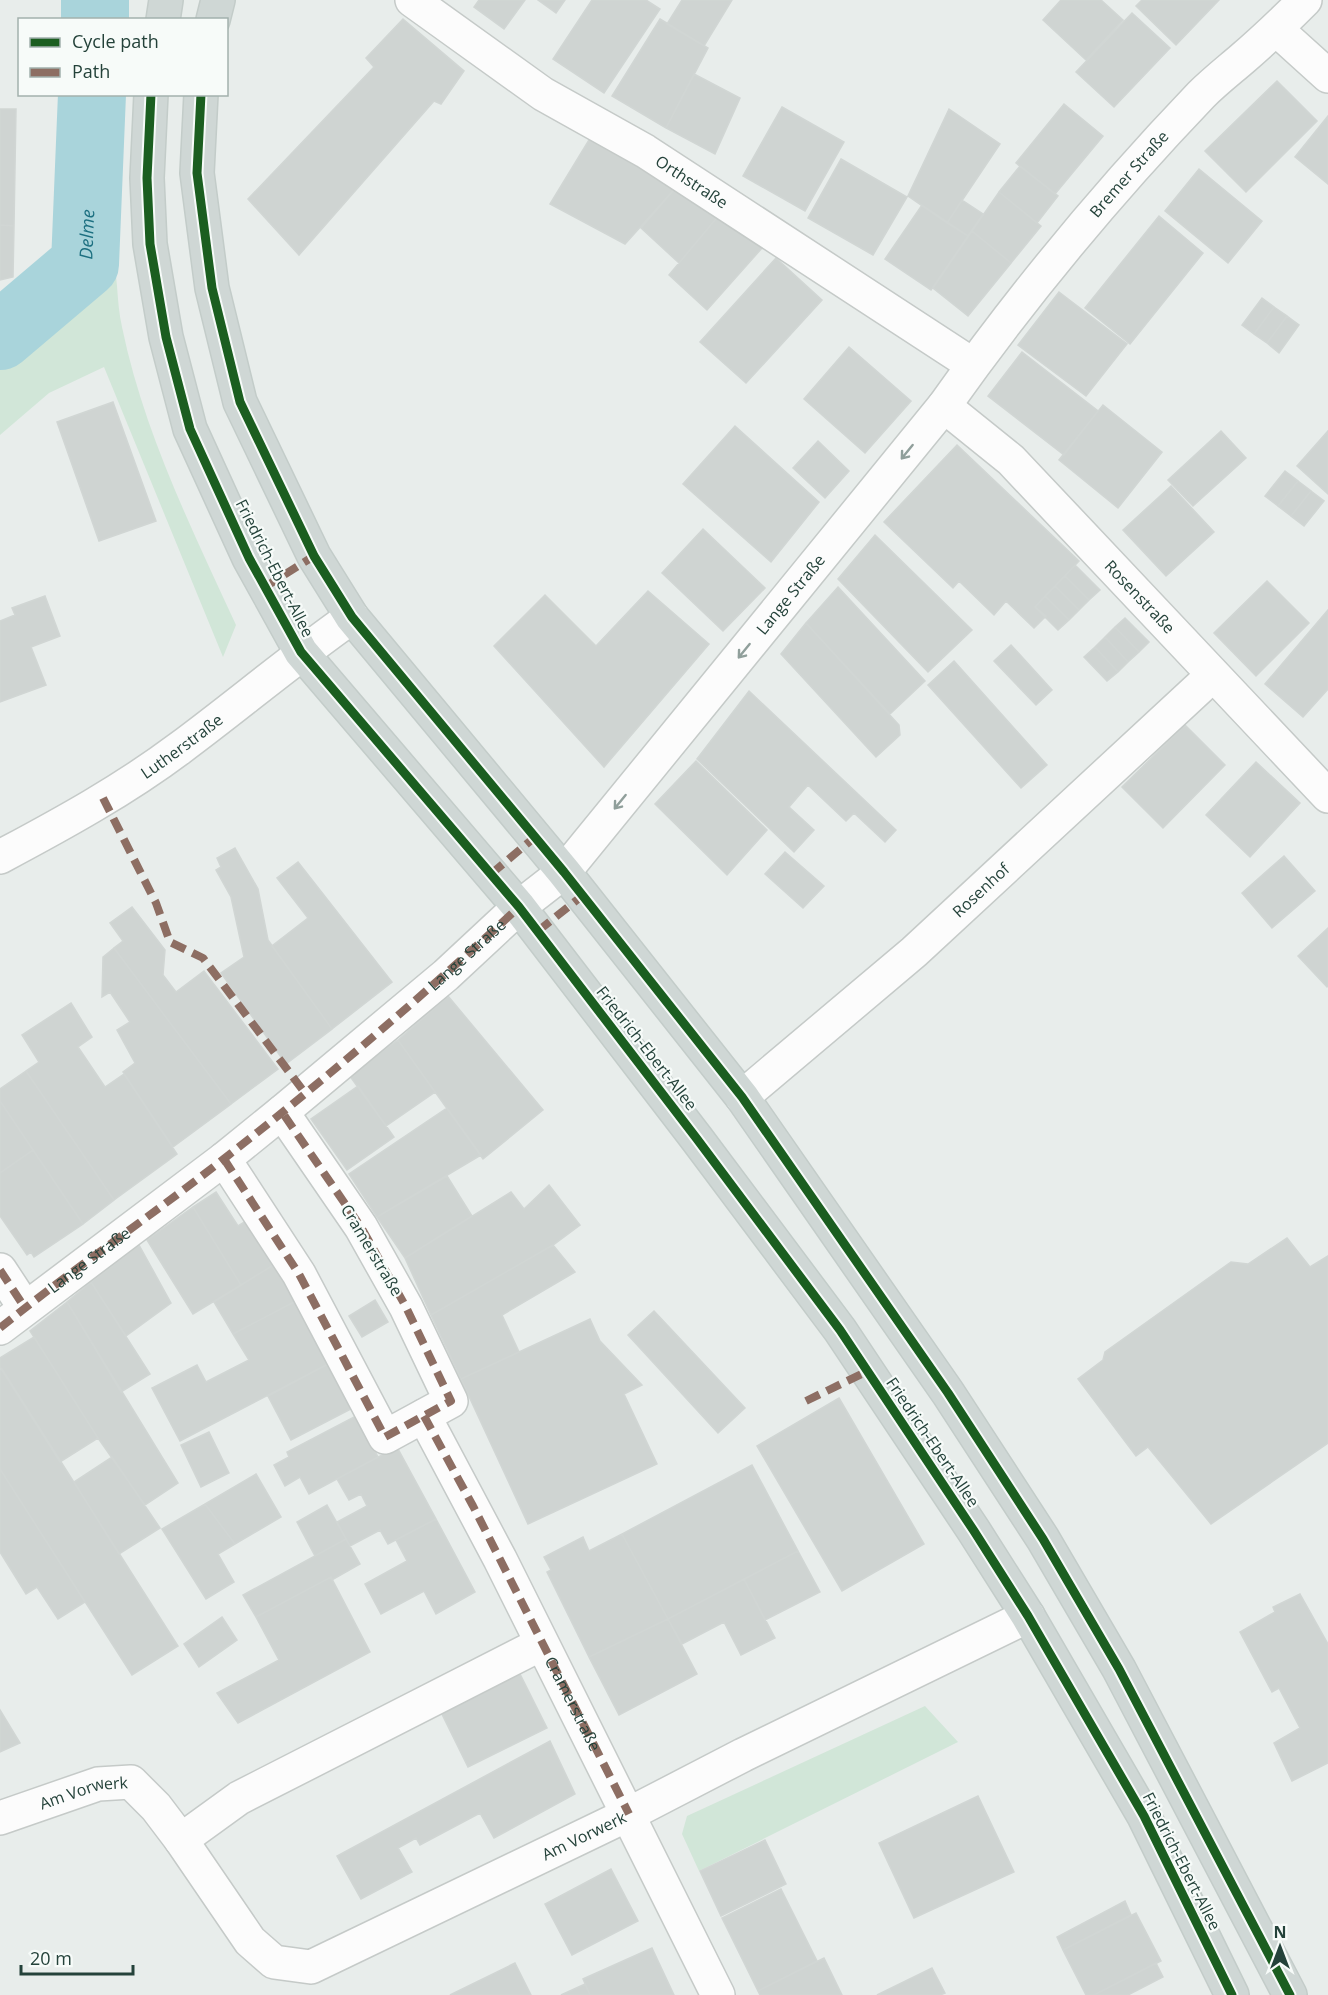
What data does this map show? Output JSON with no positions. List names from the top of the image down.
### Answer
{
  "streets": {
    "main road": ["Friedrich-Ebert-Allee"],
    "street": [
      "Bremer Straße",
      "Orthstraße",
      "Lange Straße",
      "Rosenstraße",
      "Lutherstraße",
      "Rosenhof",
      "Cramerstraße",
      "Am Vorwerk"
    ]
  },
  "crossings": [
    ["Bremer Straße", "Orthstraße"],
    ["Bremer Straße", "Lange Straße"],
    ["Orthstraße", "Lange Straße"],
    ["Friedrich-Ebert-Allee", "Lange Straße"],
    ["Friedrich-Ebert-Allee", "Lutherstraße"],
    ["Friedrich-Ebert-Allee", "Rosenhof"],
    ["Friedrich-Ebert-Allee", "Am Vorwerk"],
    ["Lange Straße", "Rosenstraße"],
    ["Lange Straße", "Cramerstraße"],
    ["Rosenstraße", "Rosenhof"],
    ["Cramerstraße", "Am Vorwerk"]
  ],
  "one_way": ["Lange Straße"],
  "water": ["Delme"],
  "legend": ["Cycle path", "Path"],
  "scale_bar": "20 m",
  "north": "top"
}
